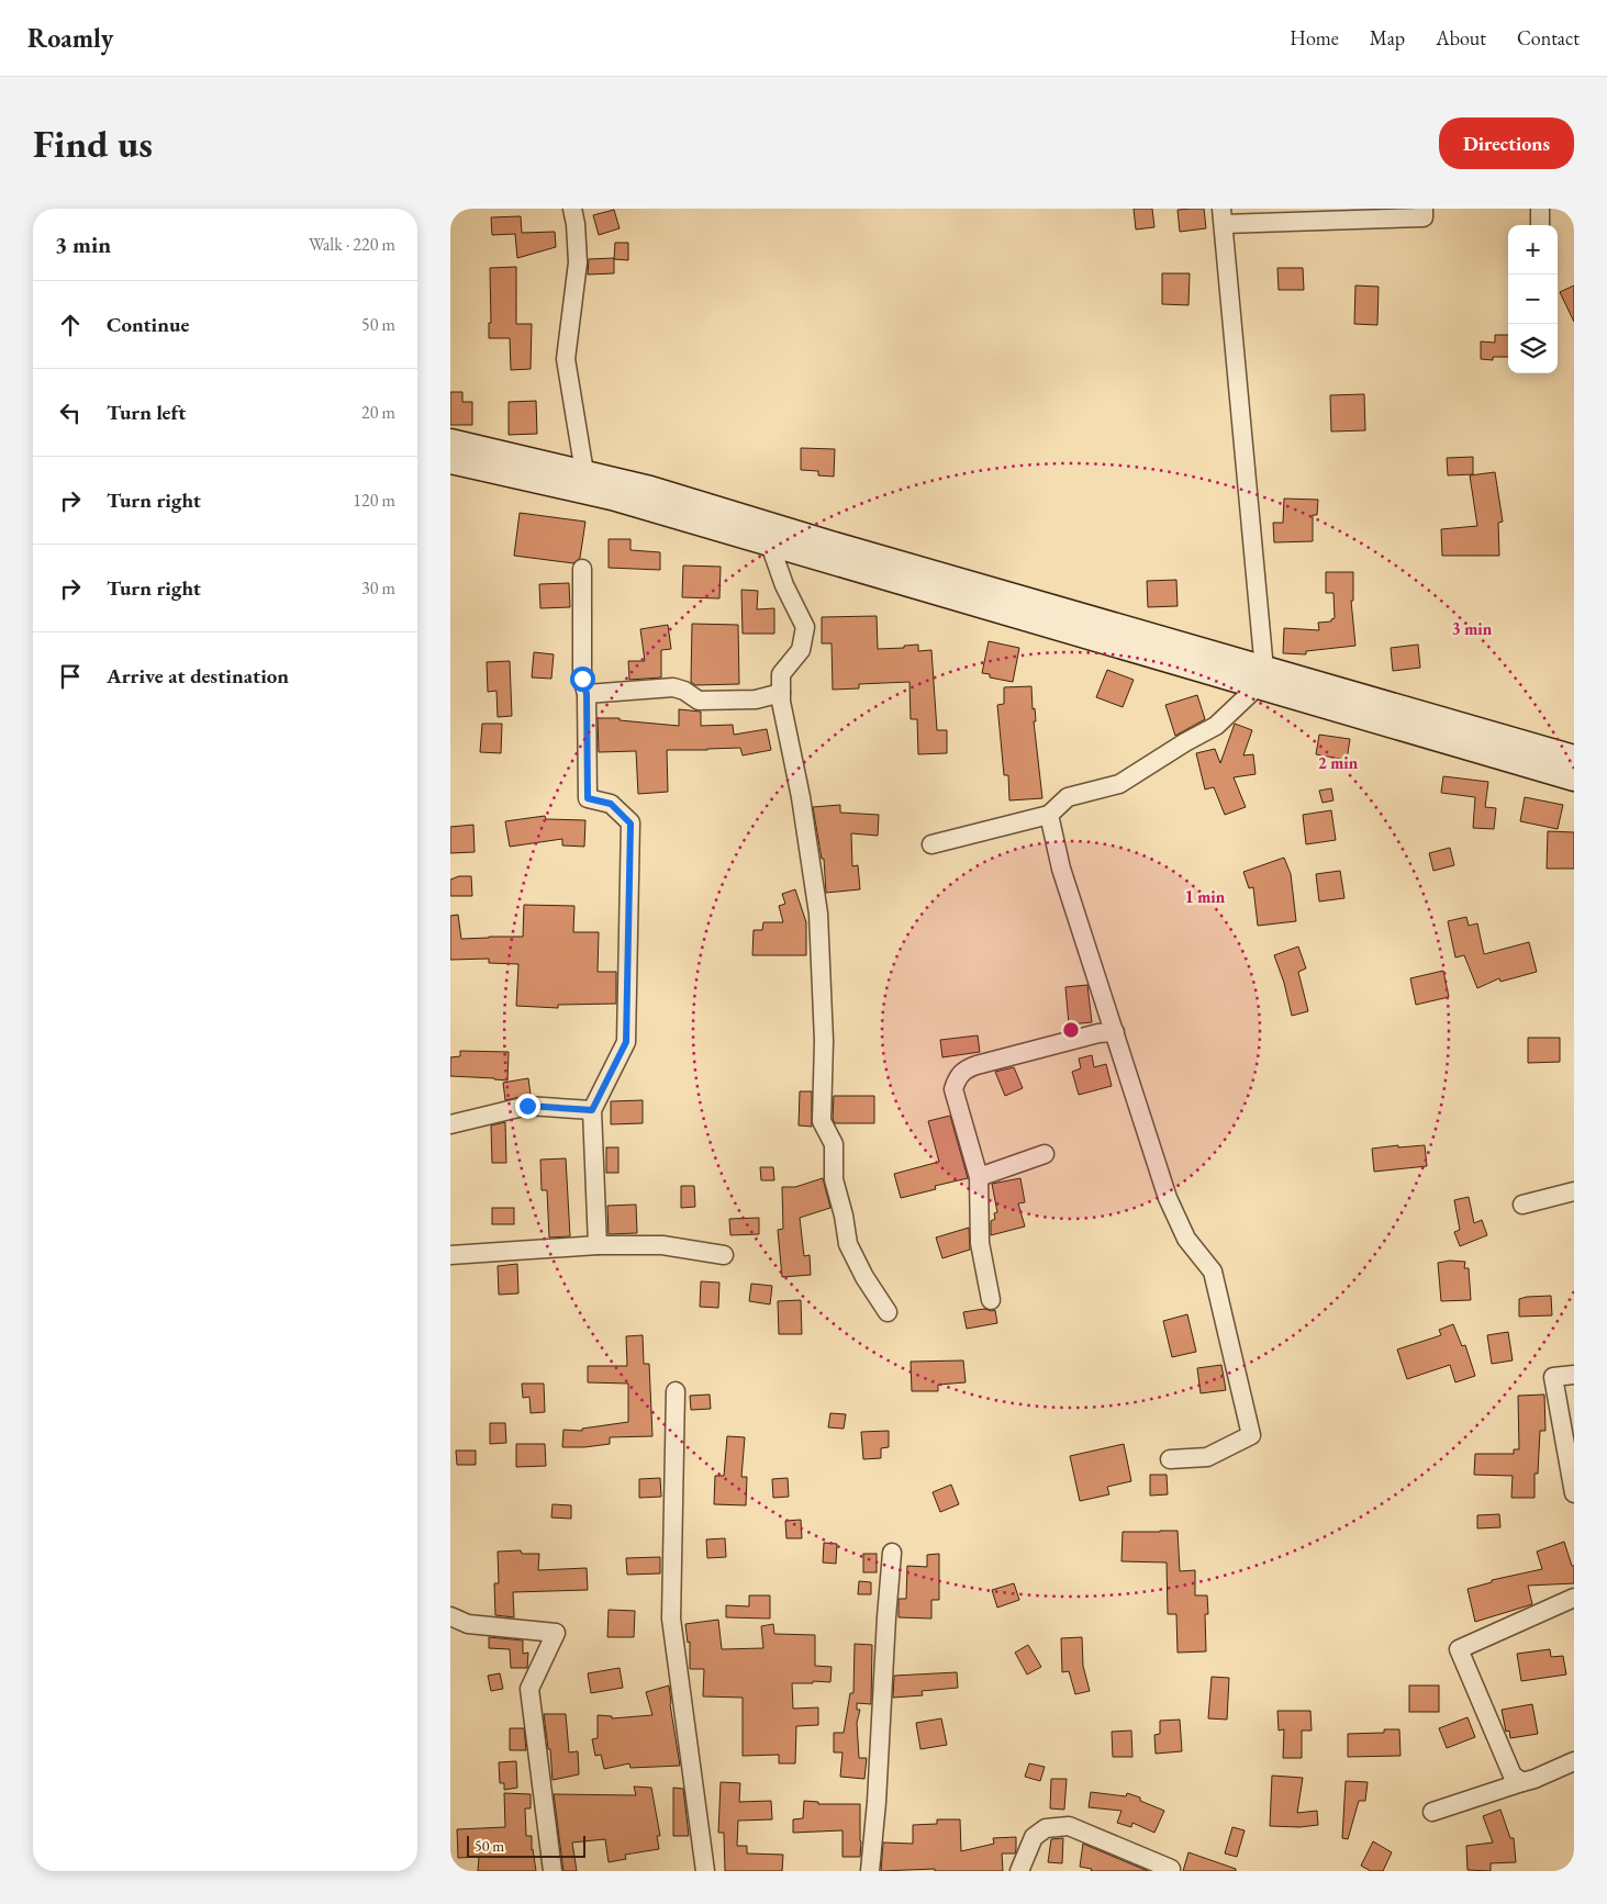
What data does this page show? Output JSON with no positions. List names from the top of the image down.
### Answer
{
  "scale_bar": "50 m",
  "page": {
    "header": "Roamly",
    "nav": [
      "Home",
      "Map",
      "About",
      "Contact"
    ],
    "buttons": "Directions",
    "title": "Find us",
    "heading": ["3 min", "Walk · 220 m"],
    "map_buttons": ["+", "−"],
    "list": [
      ["Continue", "50 m"],
      ["Turn left", "20 m"],
      ["Turn right", "120 m"],
      ["Turn right", "30 m"],
      "Arrive at destination"
    ],
    "scale": "50 m"
  },
  "rings": ["3 min", "2 min", "1 min"]
}
